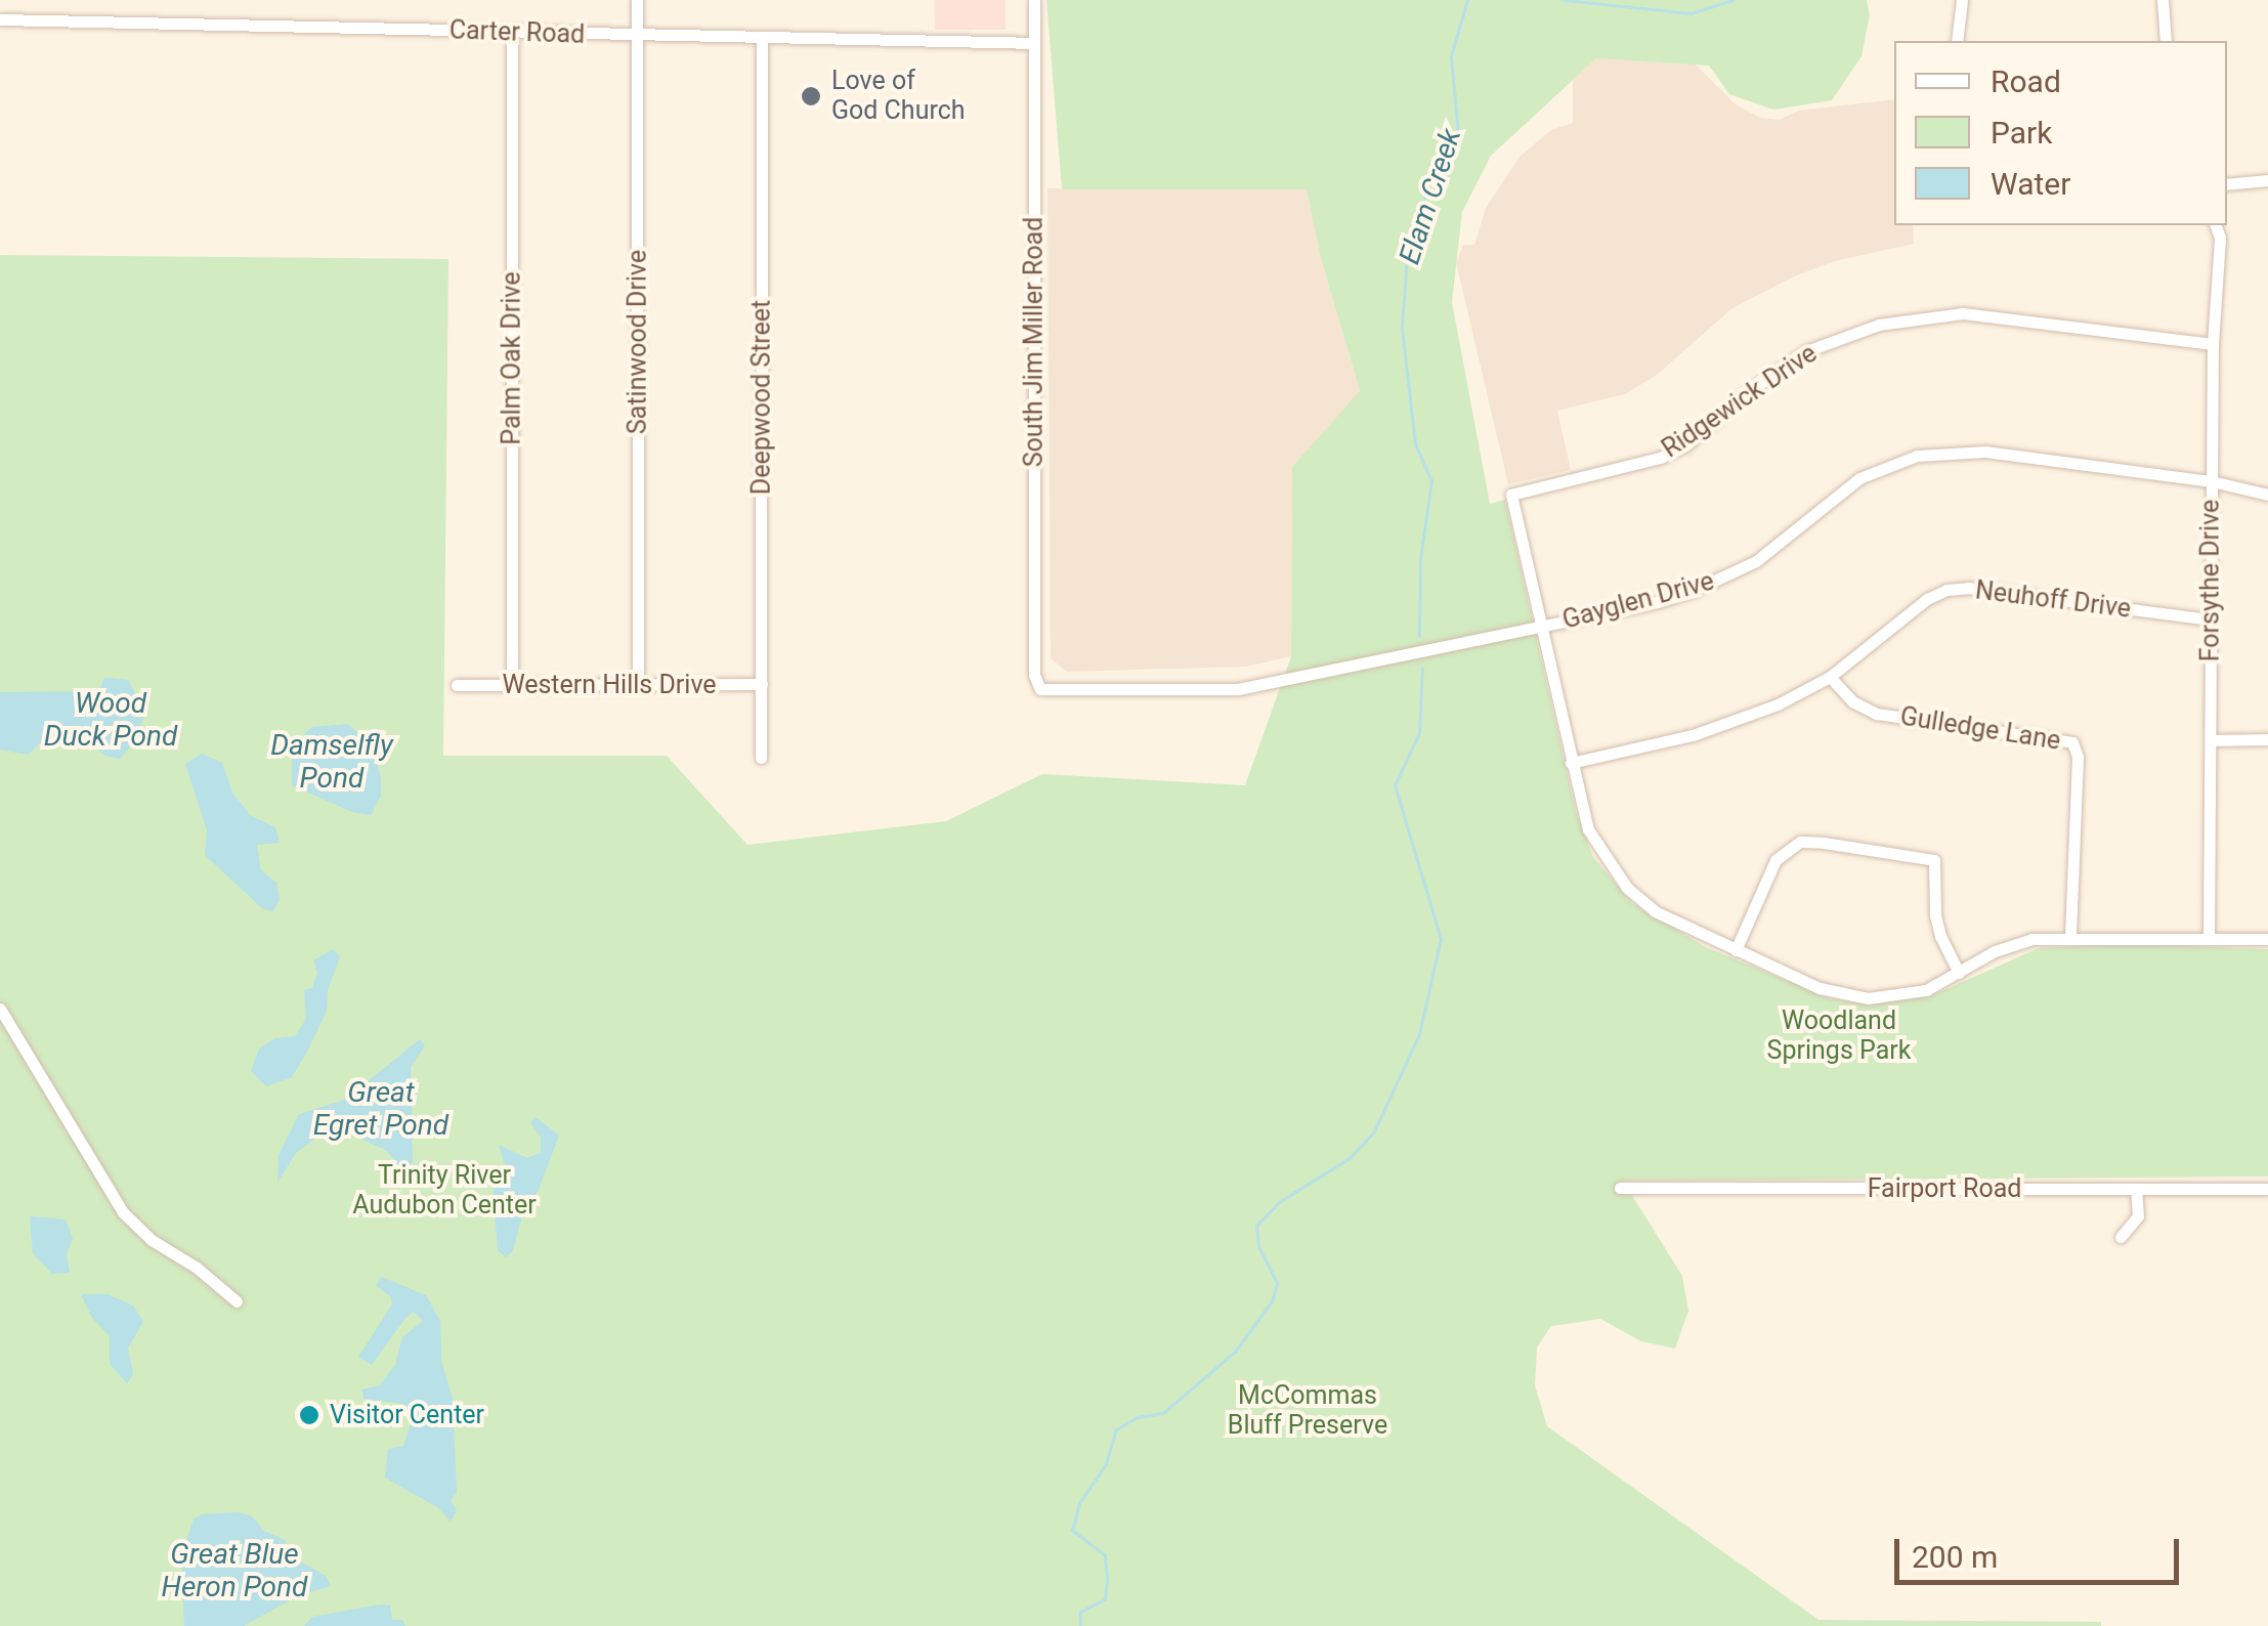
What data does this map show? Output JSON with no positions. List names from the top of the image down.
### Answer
{
  "streets": {
    "street": [
      "Carter Road",
      "Satinwood Drive",
      "South Jim Miller Road",
      "Palm Oak Drive",
      "Deepwood Street",
      "Ridgewick Drive",
      "Forsythe Drive",
      "Neuhoff Drive",
      "Gayglen Drive",
      "Western Hills Drive",
      "Gulledge Lane",
      "Fairport Road"
    ]
  },
  "crossings": [
    ["Carter Road", "Satinwood Drive"],
    ["Carter Road", "South Jim Miller Road"],
    ["Carter Road", "Palm Oak Drive"],
    ["Carter Road", "Deepwood Street"],
    ["Satinwood Drive", "Western Hills Drive"],
    ["South Jim Miller Road", "Gayglen Drive"],
    ["Palm Oak Drive", "Western Hills Drive"],
    ["Deepwood Street", "Western Hills Drive"],
    ["Ridgewick Drive", "Forsythe Drive"],
    ["Ridgewick Drive", "Gayglen Drive"],
    ["Forsythe Drive", "Neuhoff Drive"],
    ["Forsythe Drive", "Gayglen Drive"],
    ["Neuhoff Drive", "Gulledge Lane"]
  ],
  "water": [
    "Elam Creek",
    "Wood Duck Pond",
    "Damselfly Pond",
    "Great Egret Pond",
    "Great Blue Heron Pond"
  ],
  "parks": ["Woodland Springs Park", "Trinity River Audubon Center", "McCommas Bluff Preserve"],
  "places": ["Love of God Church", "Visitor Center"],
  "legend": ["Road", "Park", "Water"],
  "scale_bar": "200 m"
}
